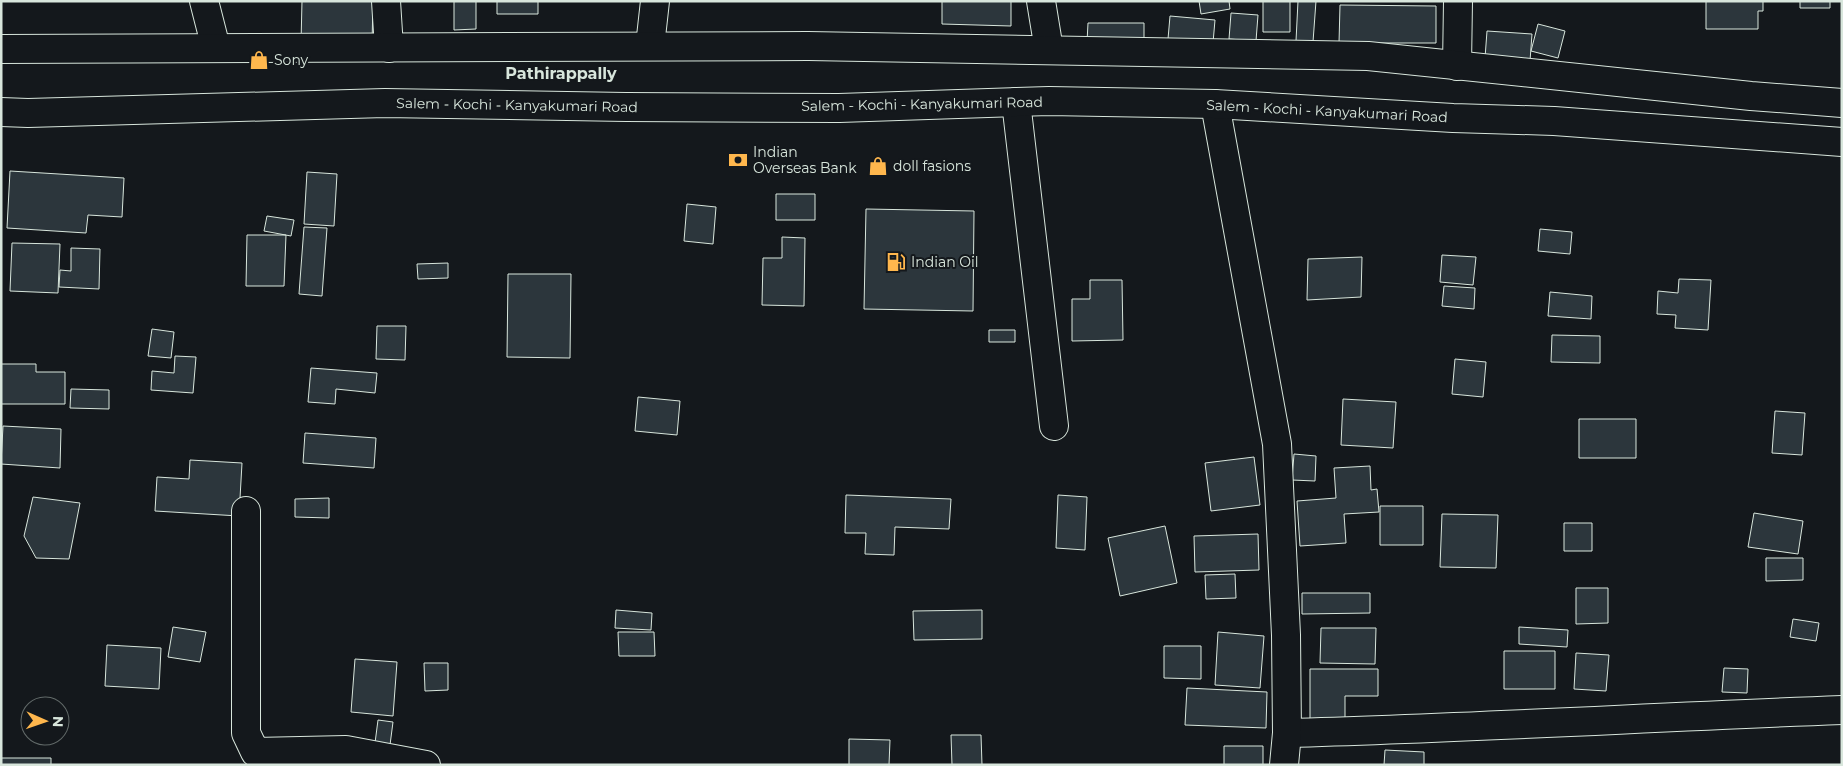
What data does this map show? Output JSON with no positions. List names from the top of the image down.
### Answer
{
  "streets": {
    "main road": ["Salem - Kochi - Kanyakumari Road"]
  },
  "districts": ["Pathirappally"],
  "places": {
    "shop": ["Sony", "doll fasions"],
    "bank": ["Indian Overseas Bank"],
    "fuel station": ["Indian Oil"]
  },
  "north": "right"
}
